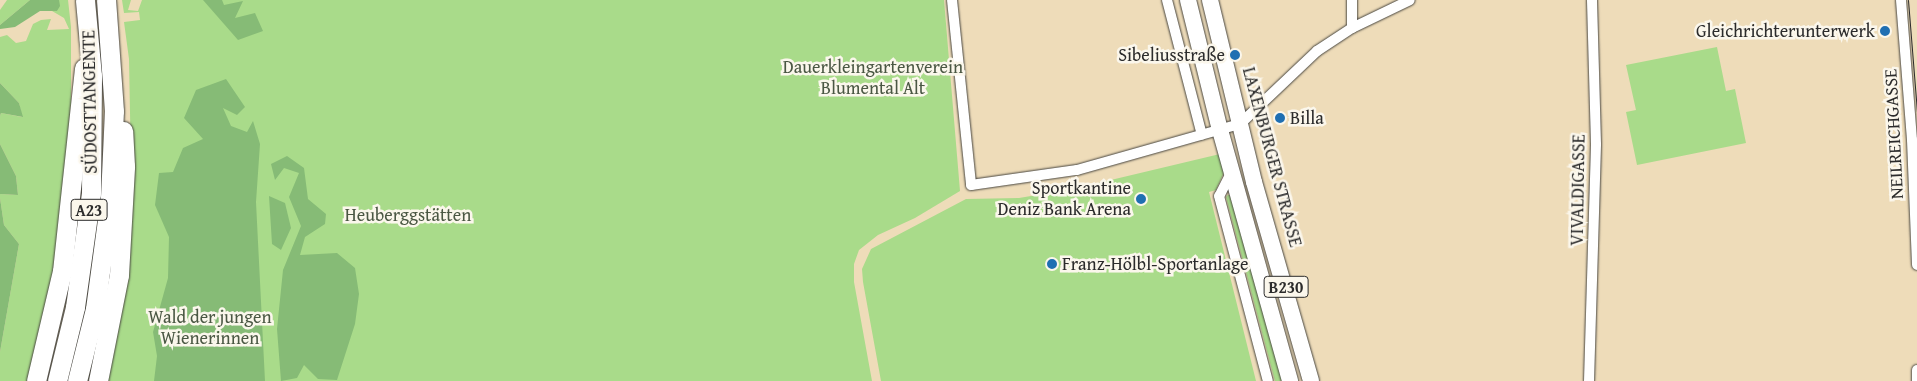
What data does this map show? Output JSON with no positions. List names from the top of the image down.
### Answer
{
  "streets": {
    "highway": ["SÜDOSTTANGENTE", "A23"],
    "main road": ["LAXENBURGER STRASSE", "B230"],
    "street": ["NEILREICHGASSE", "VIVALDIGASSE"]
  },
  "parks": ["Dauerkleingartenverein Blumental Alt", "Heuberggstätten", "Wald der jungen Wienerinnen"],
  "places": [
    "Gleichrichterunterwerk",
    "Sibeliusstraße",
    "Billa",
    "Sportkantine Deniz Bank Arena",
    "Franz-Hölbl-Sportanlage"
  ]
}
